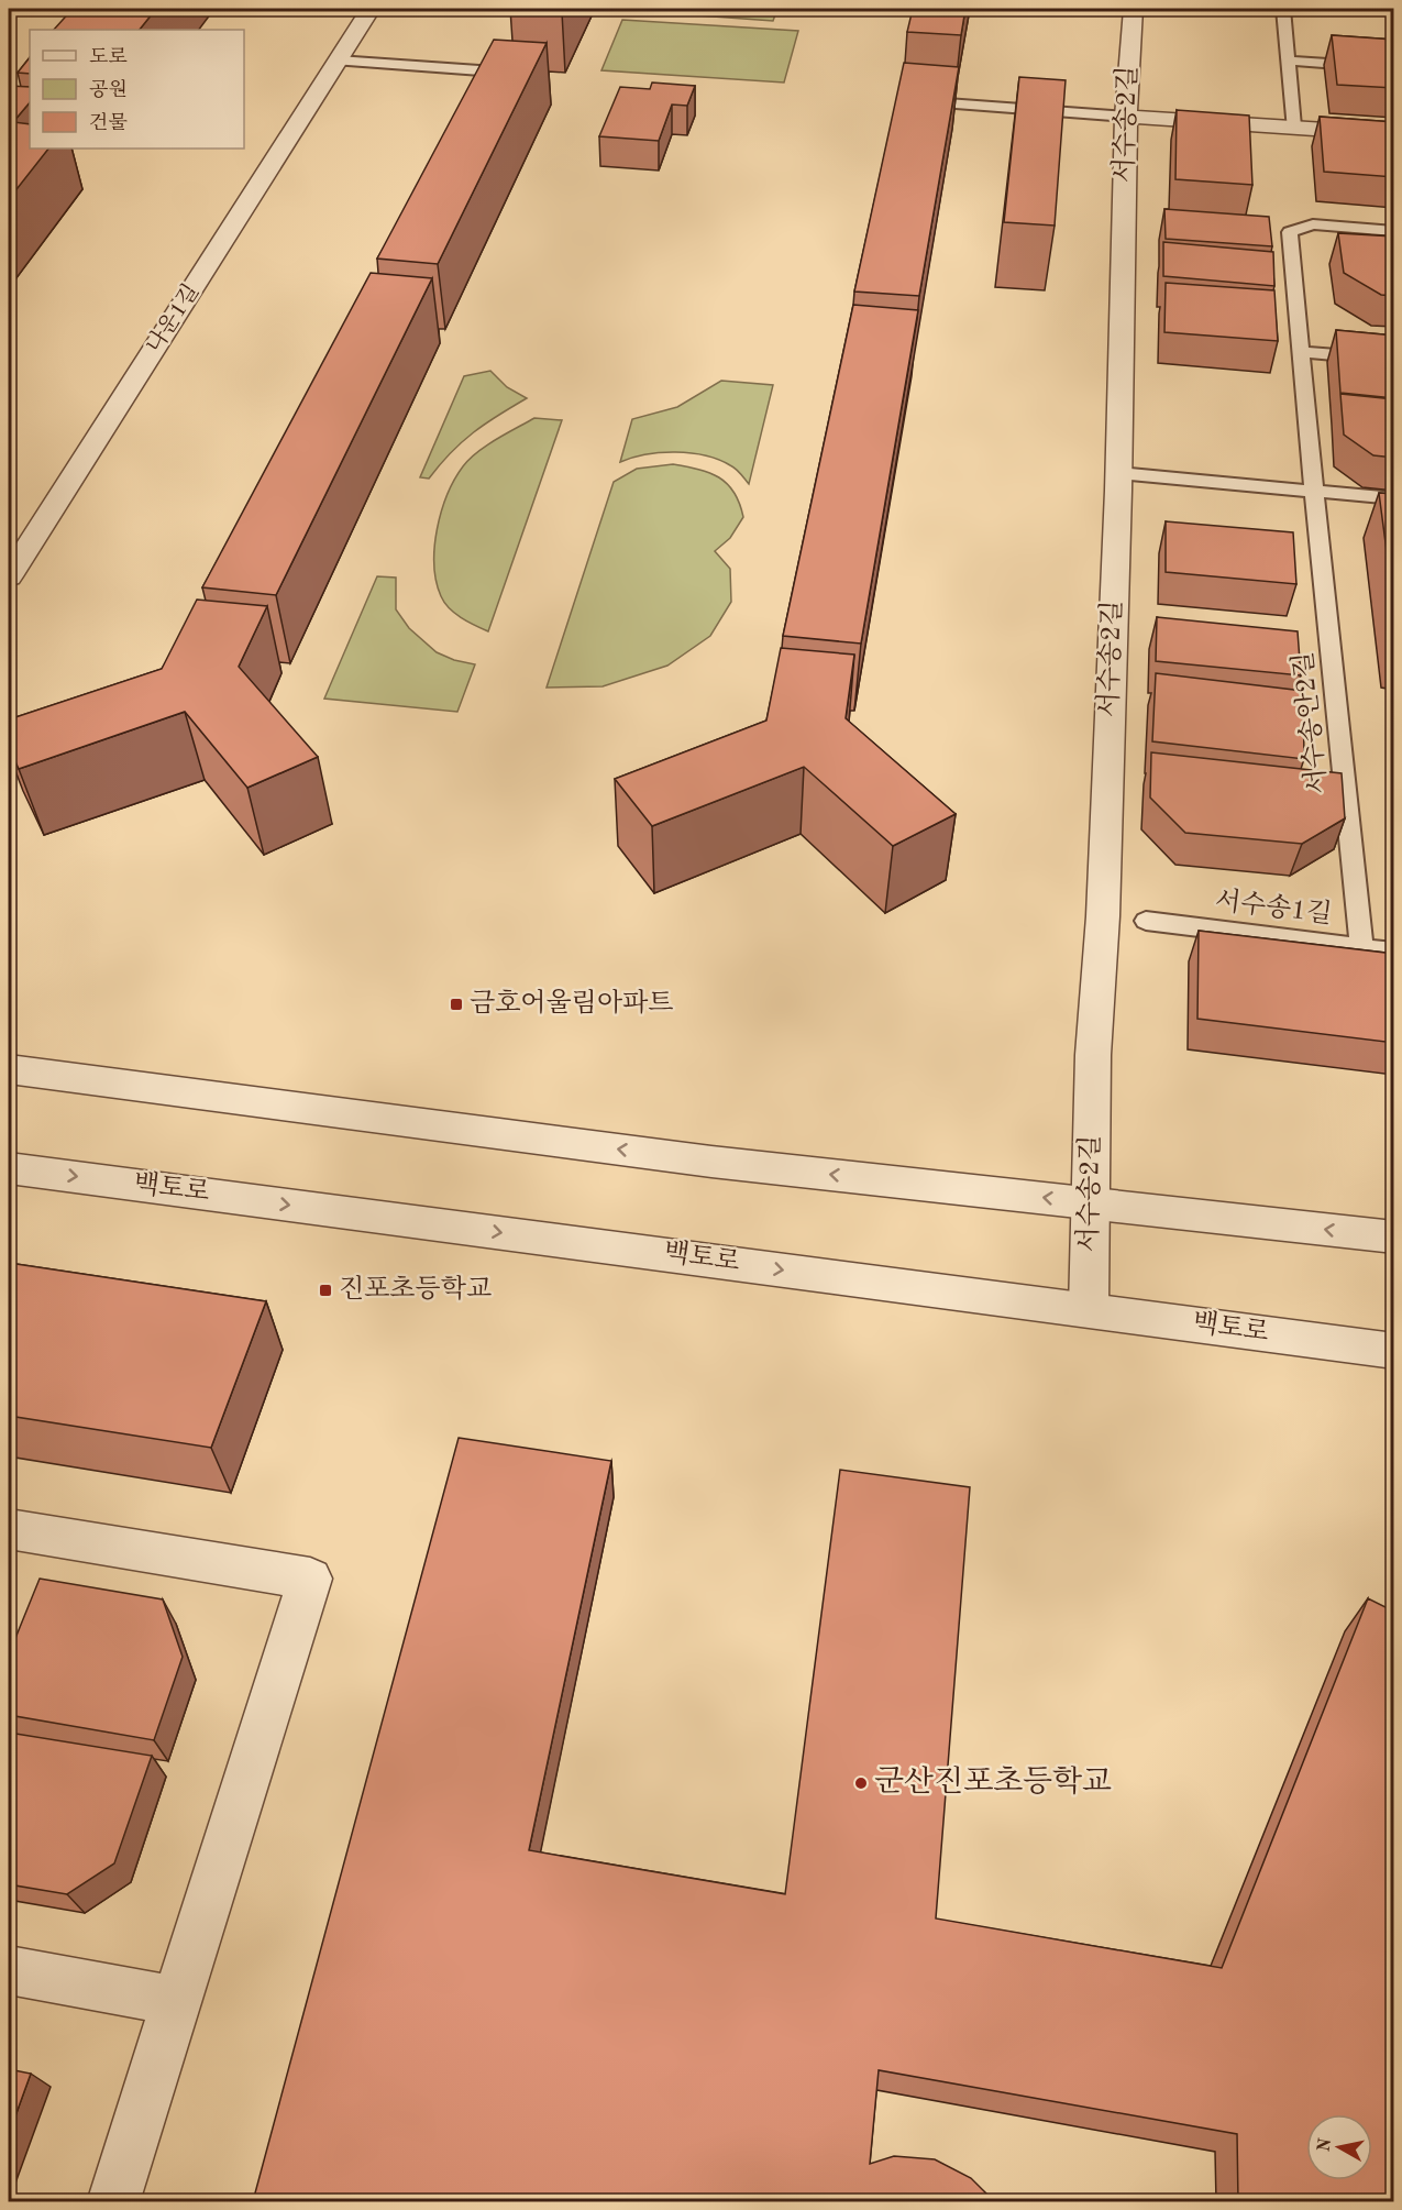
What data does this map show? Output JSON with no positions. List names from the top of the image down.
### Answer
{
  "streets": {
    "street": ["서수송2길", "나운1길", "백토로"],
    "lane": ["서수송안2길", "서수송1길"]
  },
  "crossings": [
    ["서수송2길", "백토로"],
    ["서수송안2길", "서수송1길"]
  ],
  "places": {
    "transit": ["금호어울림아파트", "진포초등학교"],
    "other": ["군산진포초등학교"]
  },
  "legend": ["도로", "공원", "건물"],
  "north": "left"
}
